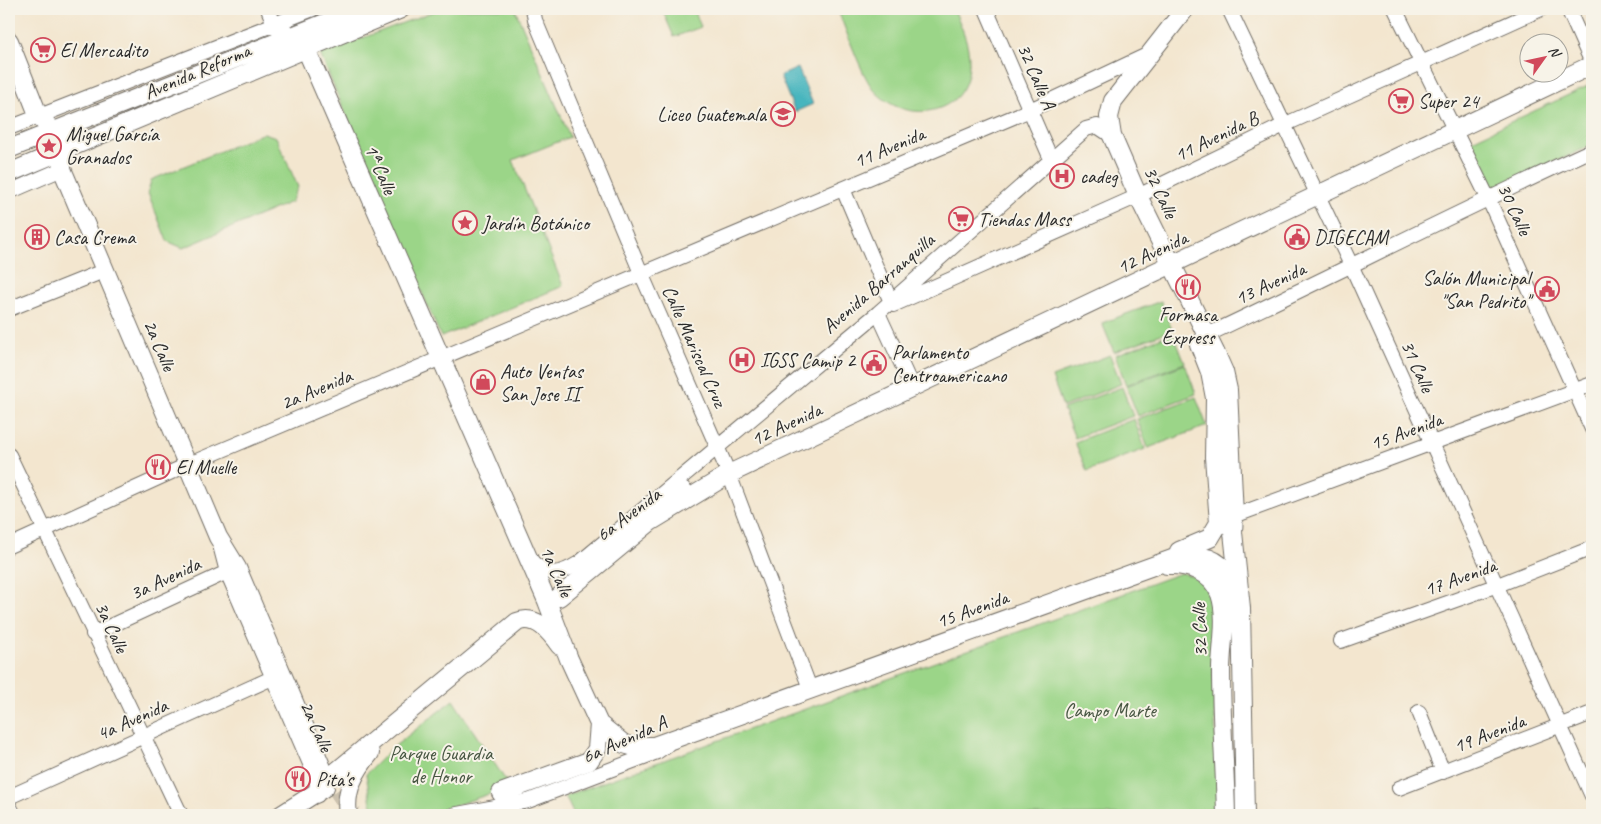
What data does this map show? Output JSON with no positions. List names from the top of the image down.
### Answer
{
  "streets": {
    "main road": [
      "Avenida Reforma",
      "1ª Calle",
      "32 Calle",
      "12 Avenida",
      "2a Calle",
      "15 Avenida",
      "6a Avenida",
      "1a Calle",
      "6a Avenida A"
    ],
    "street": [
      "32 Calle A",
      "11 Avenida B",
      "11 Avenida",
      "30 Calle",
      "Avenida Barranquilla",
      "13 Avenida",
      "Calle Mariscal Cruz",
      "31 Calle",
      "2a Avenida",
      "17 Avenida",
      "3a Avenida",
      "3a Calle",
      "4a Avenida",
      "19 Avenida"
    ]
  },
  "crossings": [
    ["Avenida Reforma", "1ª Calle"],
    ["Avenida Reforma", "2a Calle"],
    ["32 Calle A", "11 Avenida"],
    ["32 Calle A", "Avenida Barranquilla"],
    ["11 Avenida B", "32 Calle"],
    ["11 Avenida B", "30 Calle"],
    ["11 Avenida B", "Avenida Barranquilla"],
    ["11 Avenida B", "31 Calle"],
    ["11 Avenida", "Calle Mariscal Cruz"],
    ["11 Avenida", "2a Avenida"],
    ["1ª Calle", "2a Avenida"],
    ["1ª Calle", "1a Calle"],
    ["32 Calle", "12 Avenida"],
    ["32 Calle", "Avenida Barranquilla"],
    ["32 Calle", "13 Avenida"],
    ["32 Calle", "15 Avenida"],
    ["30 Calle", "12 Avenida"],
    ["30 Calle", "13 Avenida"],
    ["30 Calle", "15 Avenida"],
    ["12 Avenida", "Calle Mariscal Cruz"],
    ["12 Avenida", "31 Calle"],
    ["12 Avenida", "6a Avenida"],
    ["Avenida Barranquilla", "Calle Mariscal Cruz"],
    ["Avenida Barranquilla", "1a Calle"],
    ["13 Avenida", "31 Calle"],
    ["2a Calle", "2a Avenida"],
    ["2a Calle", "3a Avenida"],
    ["2a Calle", "4a Avenida"],
    ["Calle Mariscal Cruz", "2a Avenida"],
    ["Calle Mariscal Cruz", "15 Avenida"],
    ["Calle Mariscal Cruz", "6a Avenida"],
    ["Calle Mariscal Cruz", "6a Avenida A"],
    ["31 Calle", "15 Avenida"],
    ["31 Calle", "17 Avenida"],
    ["31 Calle", "19 Avenida"],
    ["2a Avenida", "1a Calle"],
    ["2a Avenida", "3a Calle"],
    ["15 Avenida", "6a Avenida A"],
    ["1a Calle", "6a Avenida A"],
    ["3a Avenida", "3a Calle"],
    ["3a Calle", "4a Avenida"]
  ],
  "parks": ["Campo Marte", "Parque Guardia de Honor"],
  "places": {
    "supermarket": ["El Mercadito", "Super 24", "Tiendas Mass"],
    "school or university": ["Liceo Guatemala"],
    "place": ["Miguel García Granados", "Jardín Botánico"],
    "hospital": ["cadeg", "IGSS Camip 2"],
    "building": ["Casa Crema"],
    "public building": ["DIGECAM", "Salón Municipal \"San Pedrito\"", "Parlamento Centroamericano"],
    "restaurant": ["Formasa Express", "El Muelle", "Pita's"],
    "shop": ["Auto Ventas San Jose II"]
  },
  "north": "top right"
}
